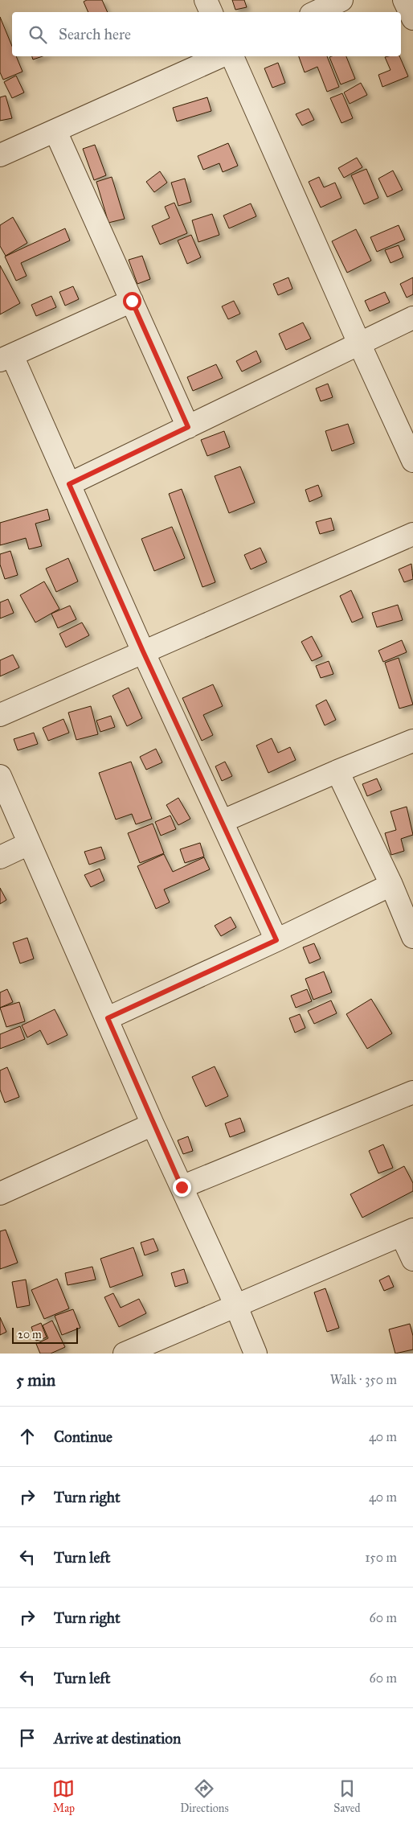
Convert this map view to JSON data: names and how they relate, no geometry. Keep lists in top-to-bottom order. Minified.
{"scale_bar":"20 m","page":{"search":"Search here","scale":"20 m","heading":["5 min","Walk · 350 m"],"list":[["Continue","40 m"],["Turn right","40 m"],["Turn left","150 m"],["Turn right","60 m"],["Turn left","60 m"],"Arrive at destination"],"nav":["Map","Directions","Saved"]}}
